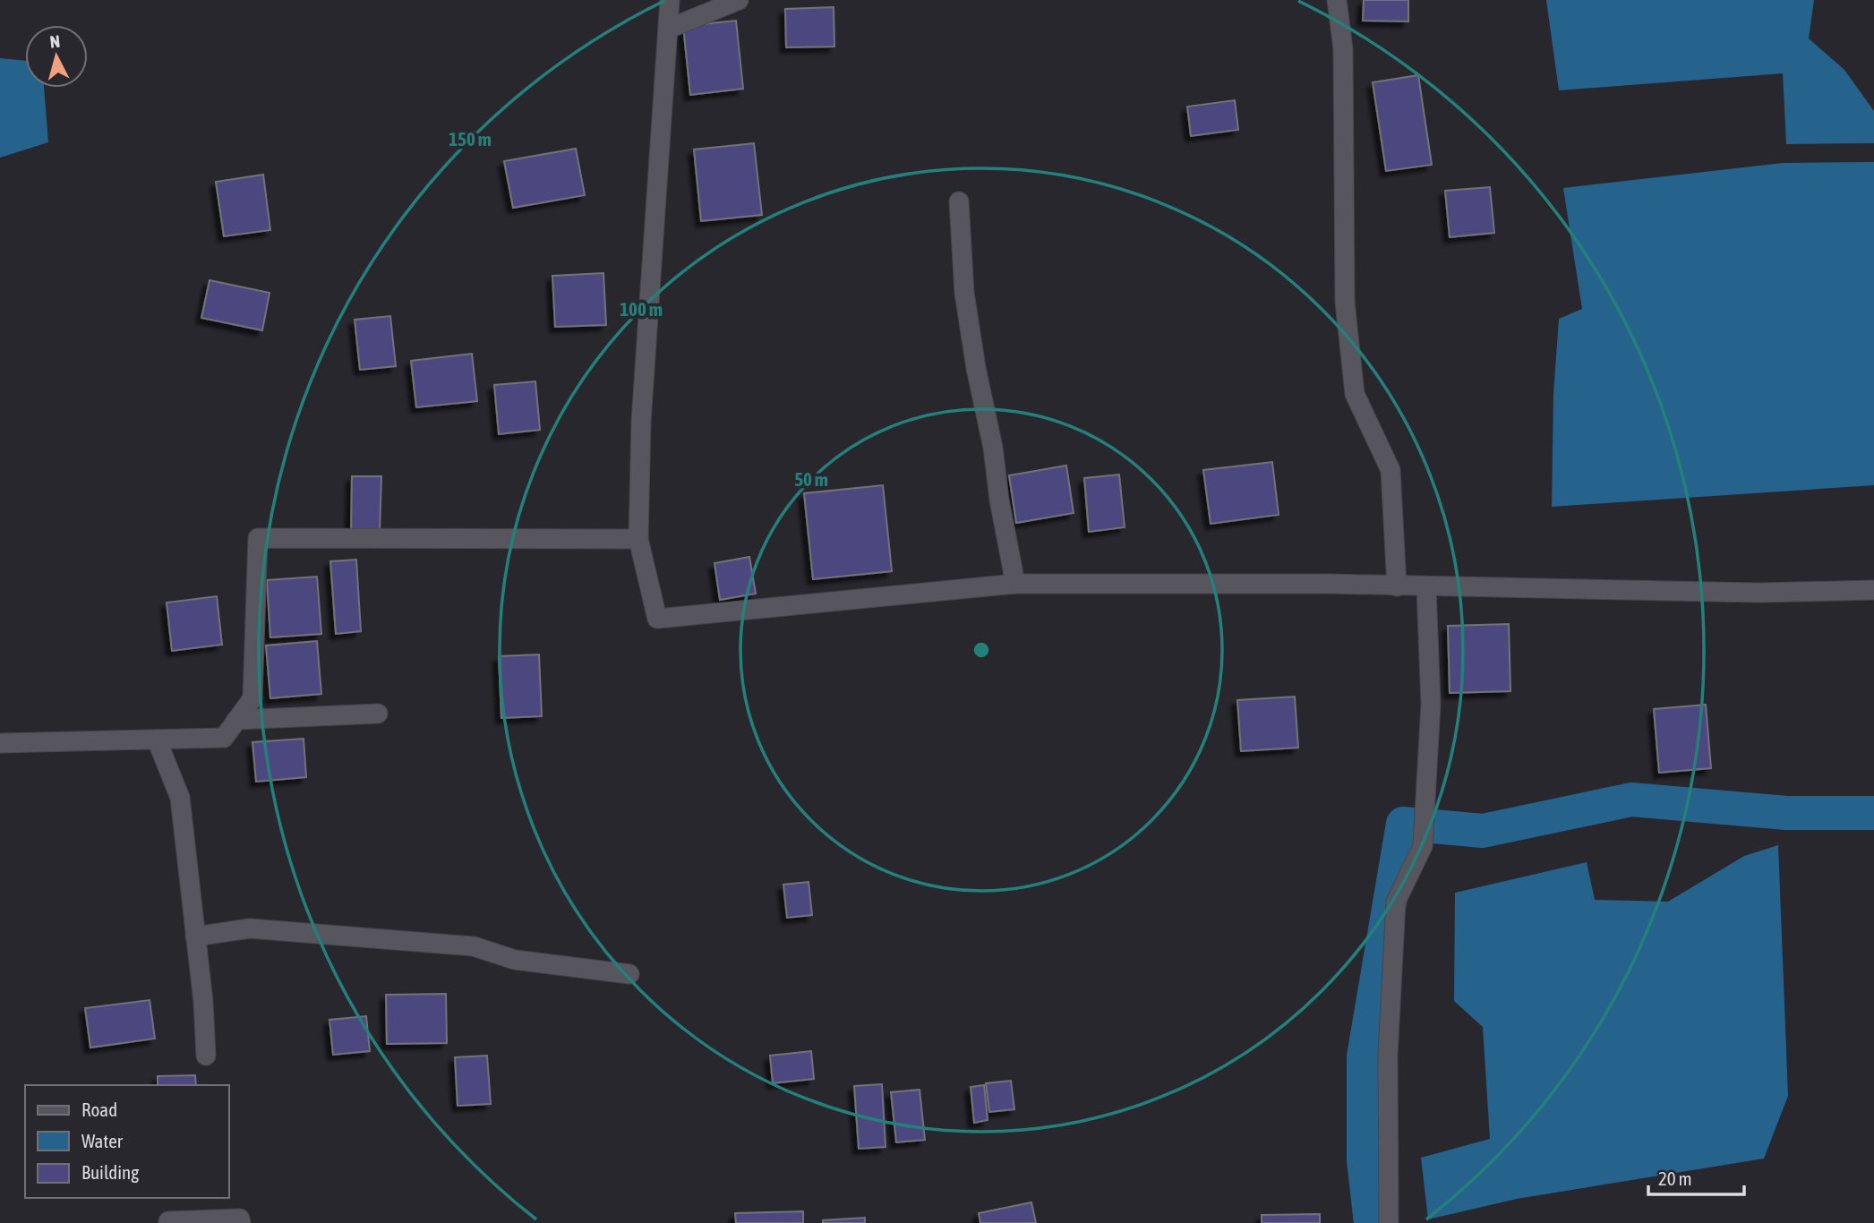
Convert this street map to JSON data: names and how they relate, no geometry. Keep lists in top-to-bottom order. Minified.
{"legend":["Road","Water","Building"],"scale_bar":"20 m","north":"top","rings":["150 m","100 m","50 m"]}
